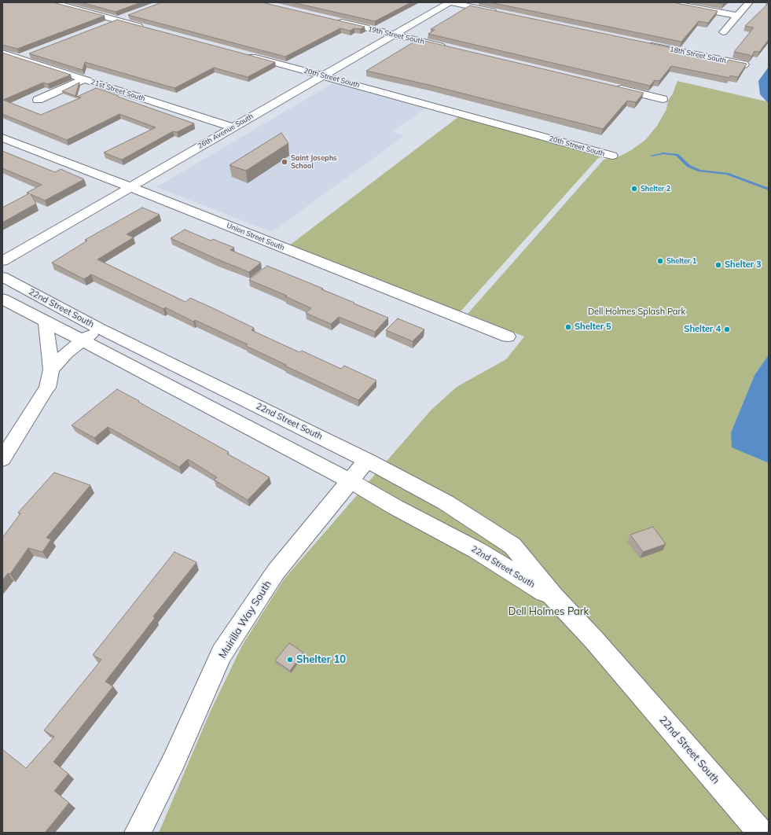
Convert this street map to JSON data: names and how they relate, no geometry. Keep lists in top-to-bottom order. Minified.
{"streets":{"street":["19th Street South","18th Street South","20th Street South","21st Street South","26th Avenue South","Union Street South","22nd Street South","Muirilla Way South"]},"crossings":[["19th Street South","26th Avenue South"],["20th Street South","26th Avenue South"],["21st Street South","26th Avenue South"],["26th Avenue South","Union Street South"],["22nd Street South","Muirilla Way South"]],"parks":["Dell Holmes Splash Park","Dell Holmes Park"],"places":["Saint Josephs School","Shelter 2","Shelter 1","Shelter 3","Shelter 5","Shelter 4","Shelter 10"]}
